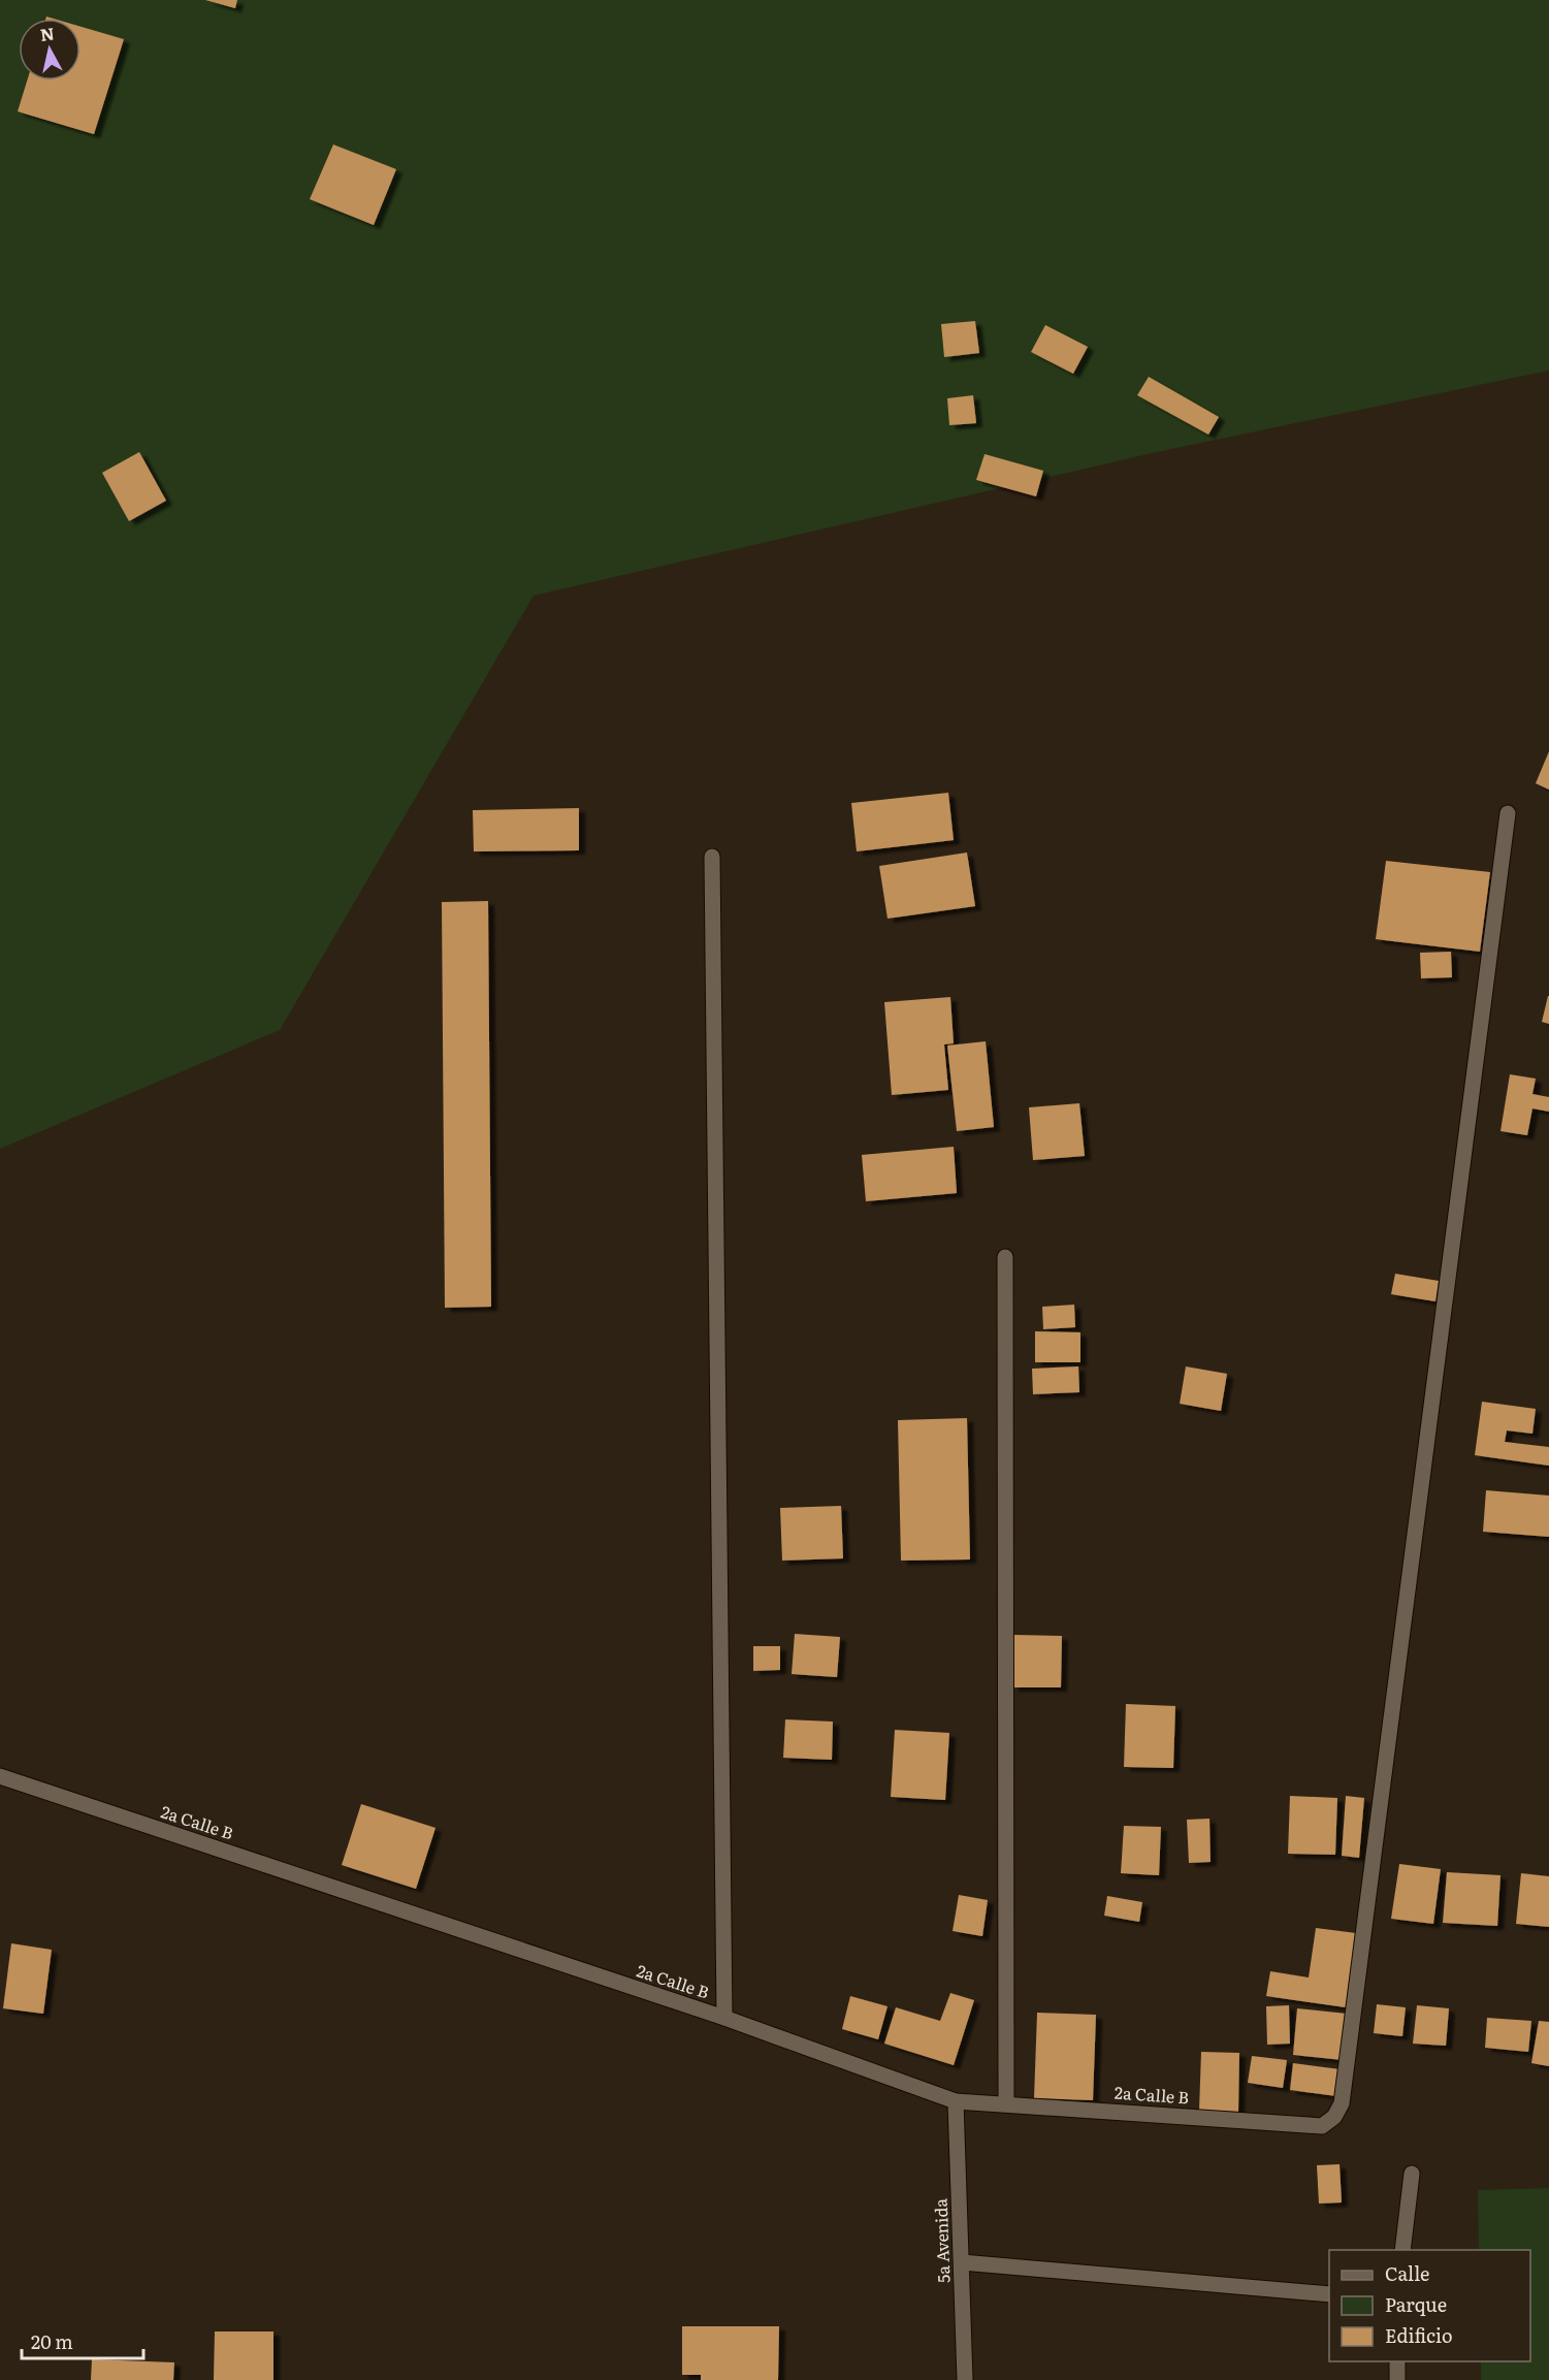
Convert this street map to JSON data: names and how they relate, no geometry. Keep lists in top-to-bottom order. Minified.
{"streets":{"street":["2a Calle B","5a Avenida"]},"crossings":[["2a Calle B","5a Avenida"]],"legend":["Calle","Parque","Edificio"],"scale_bar":"20 m","north":"top"}
